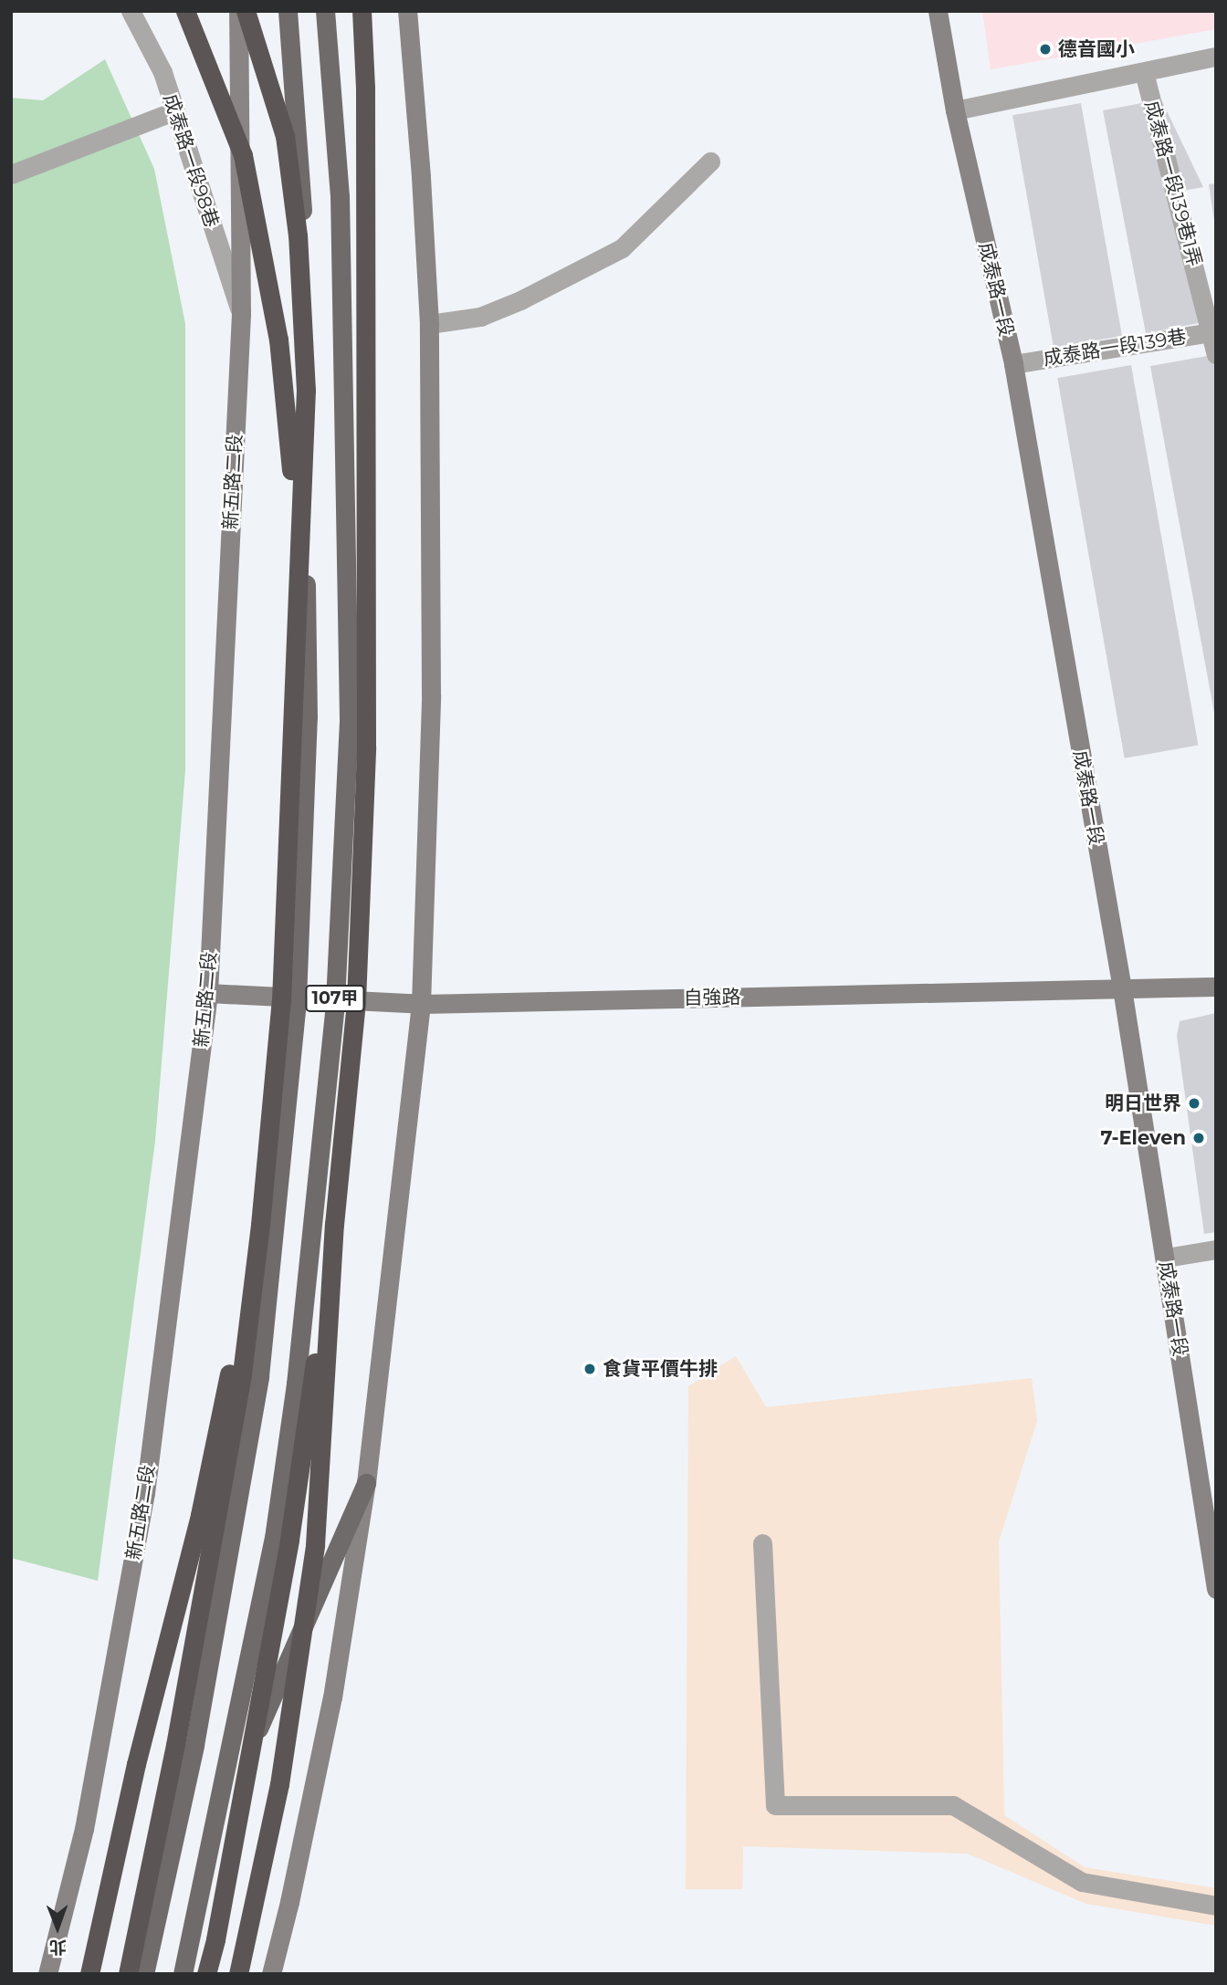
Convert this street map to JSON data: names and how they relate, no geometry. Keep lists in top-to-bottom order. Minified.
{"streets":{"main road":["成泰路一段","新五路二段","自強路","107甲"],"street":["成泰路一段98巷","成泰路一段139巷1弄","成泰路一段139巷"]},"crossings":[["成泰路一段98巷","新五路二段"],["成泰路一段139巷1弄","成泰路一段139巷"],["成泰路一段","成泰路一段139巷"],["成泰路一段","自強路"],["新五路二段","自強路"],["自強路","107甲"]],"places":["德音國小","明日世界","7-Eleven","食貨平價牛排"],"north":"bottom"}
